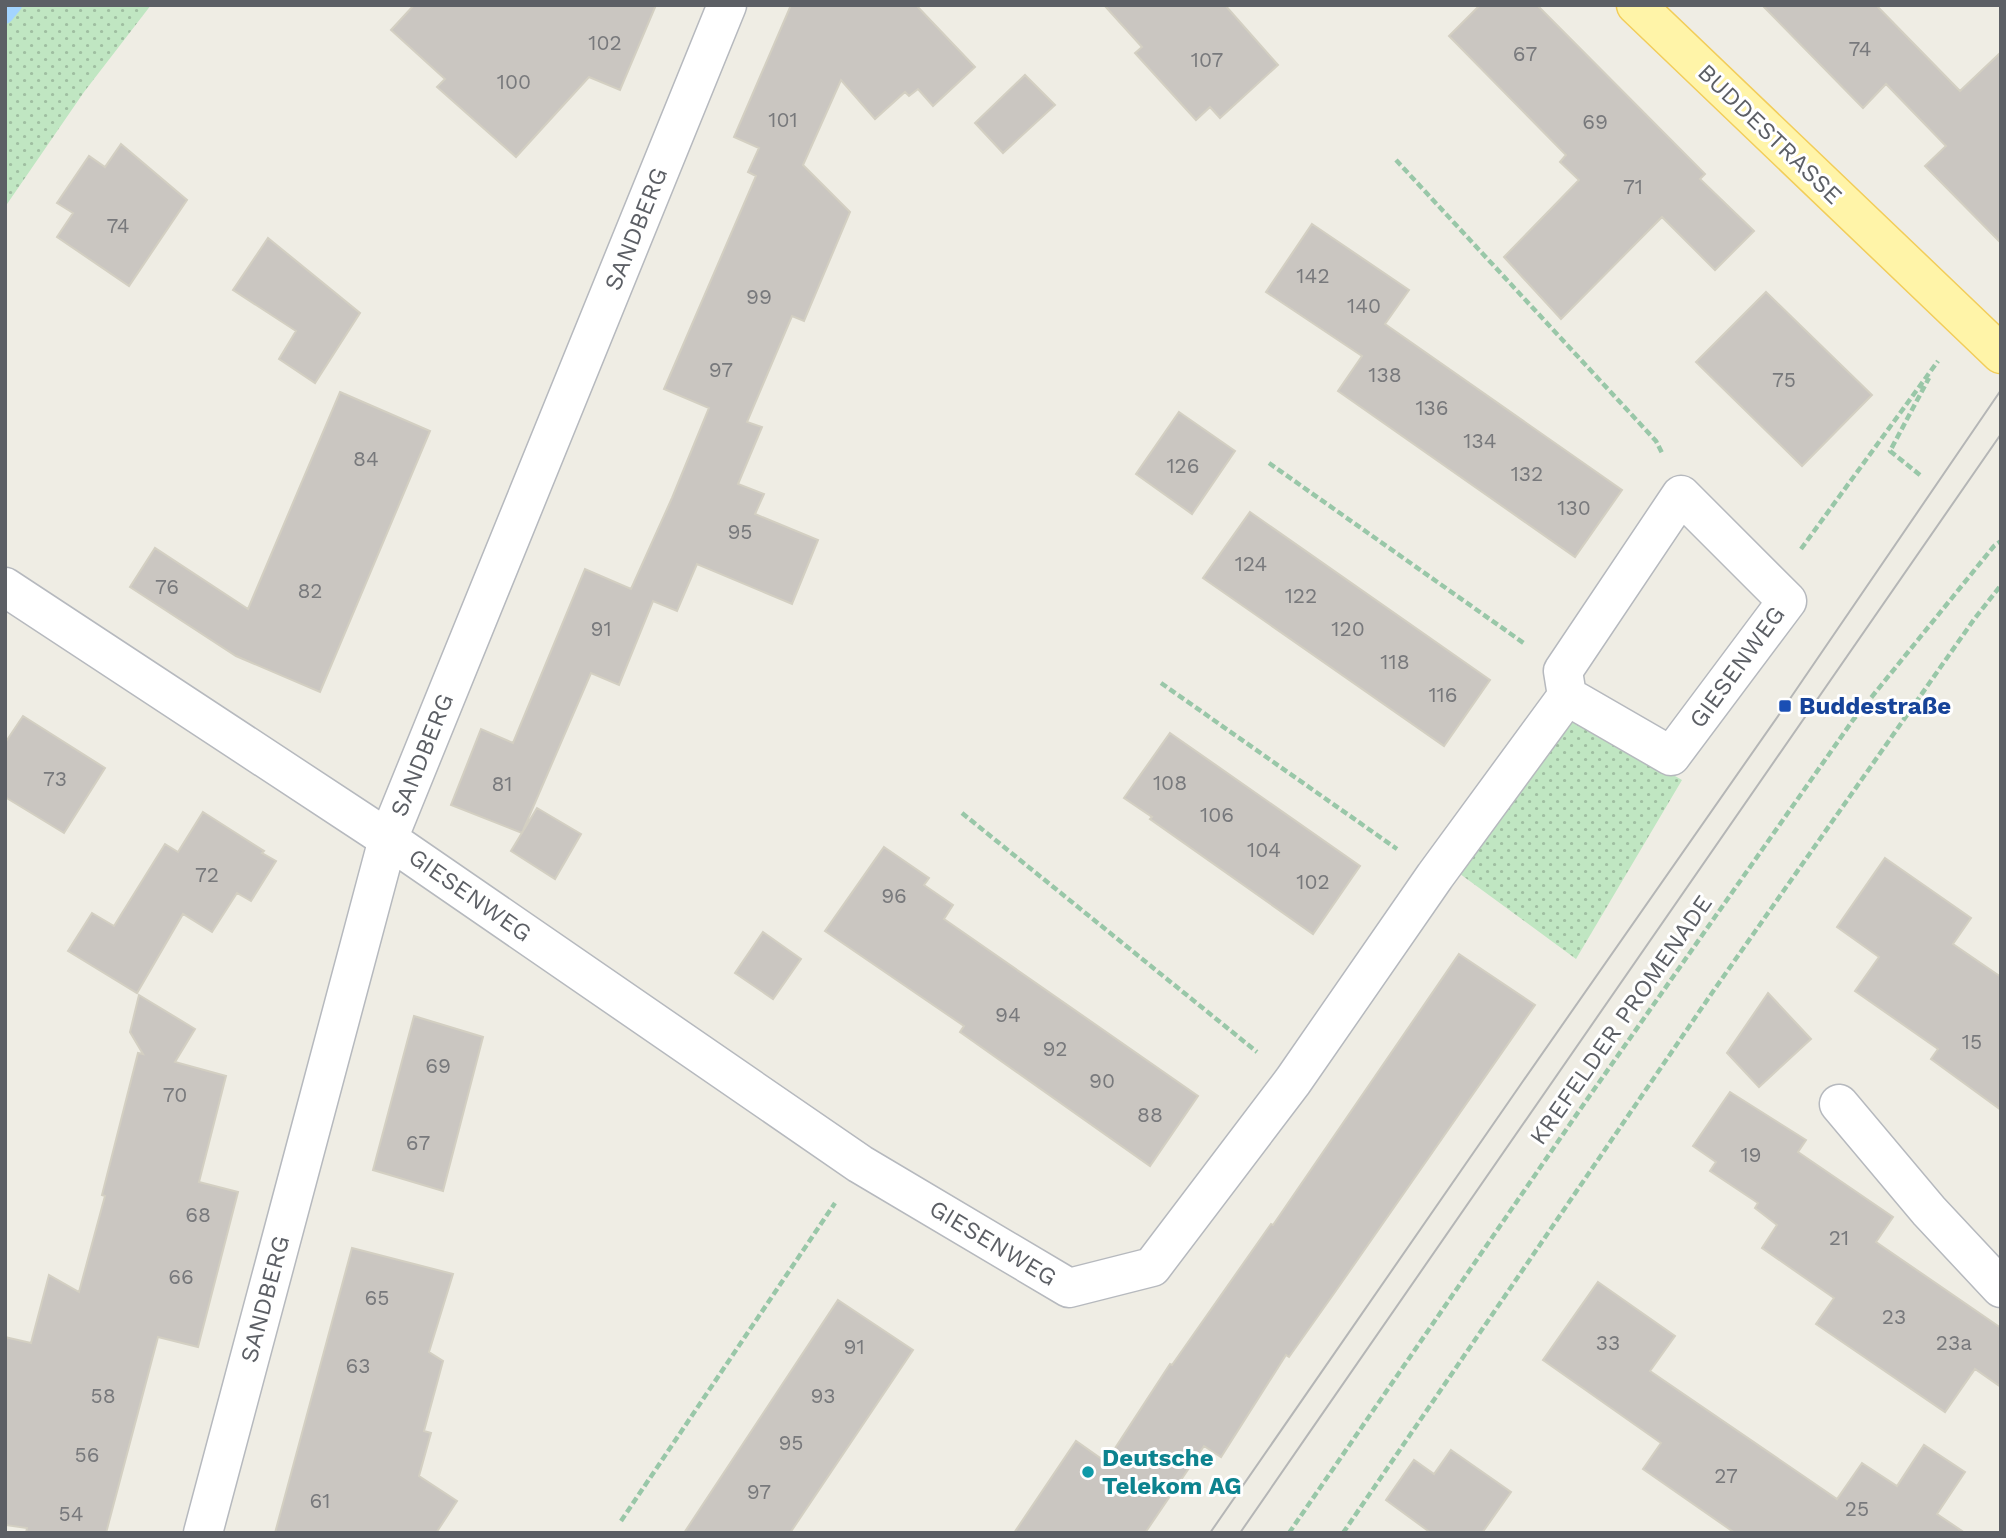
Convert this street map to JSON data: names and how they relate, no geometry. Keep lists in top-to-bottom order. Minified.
{"streets":{"main road":["BUDDESTRASSE"],"street":["SANDBERG","GIESENWEG"],"path":["KREFELDER PROMENADE"]},"crossings":[["SANDBERG","GIESENWEG"]],"places":{"transit":["Buddestraße"],"other":["Deutsche Telekom AG"]},"house_numbers":["102","74","67","107","100","101","69","71","74","142","99","140","97","138","75","136","134","84","126","132","130","95","124","76","82","122","91","120","118","116","73","108","81","106","104","72","102","96","94","15","92","69","90","70","88","67","19","68","21","66","65","23","33","23a","91","63","58","93","95","56","27","97","61","25","54"]}
